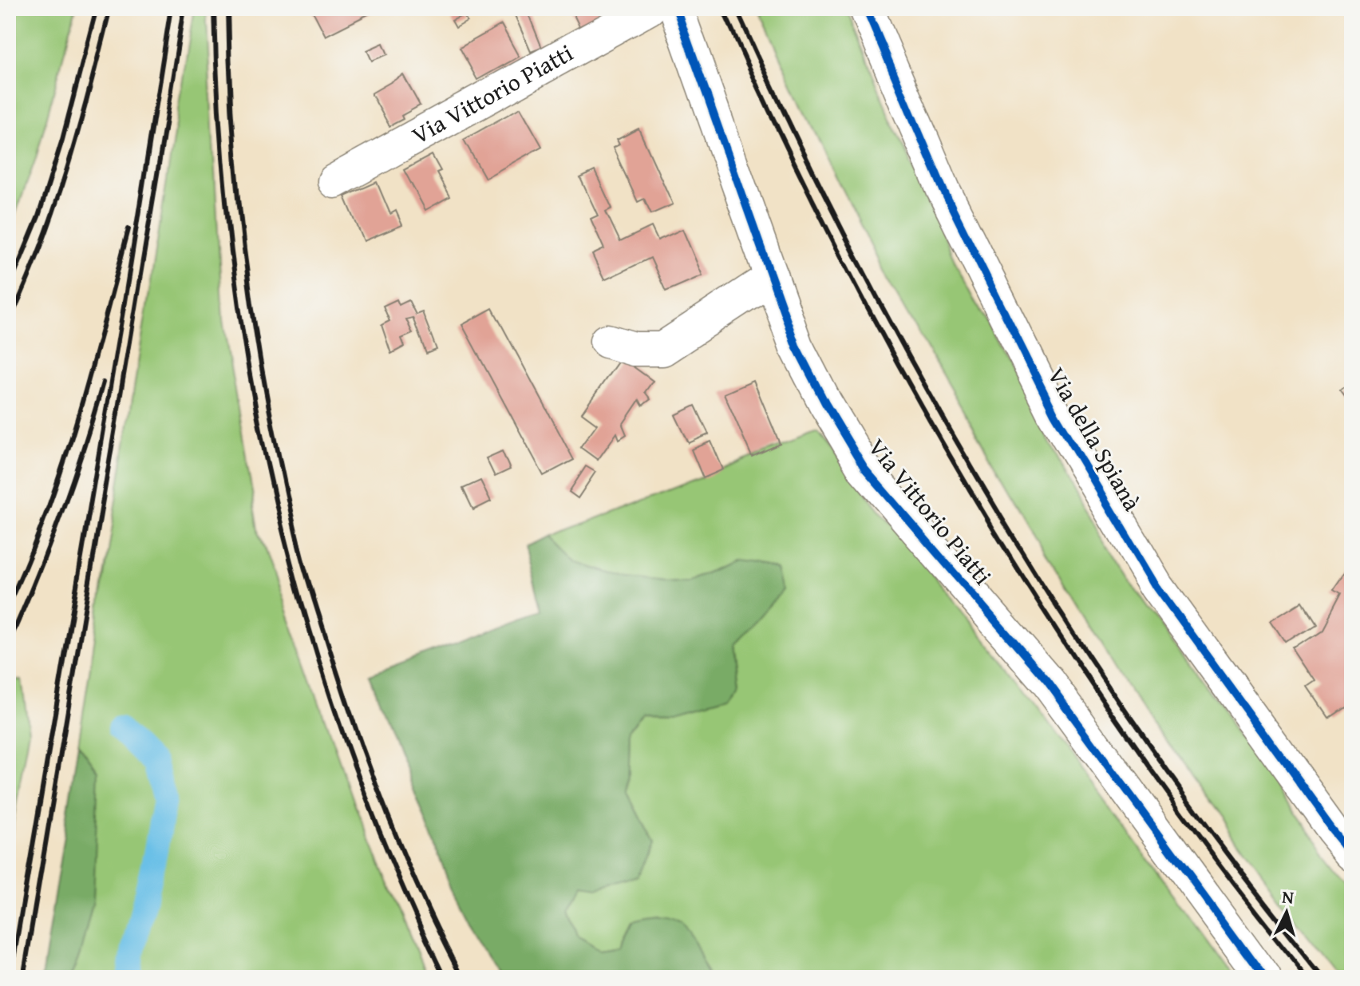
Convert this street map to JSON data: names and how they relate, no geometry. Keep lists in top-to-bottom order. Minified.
{"streets":{"street":["Via Vittorio Piatti","Via della Spianà"]},"north":"top"}
